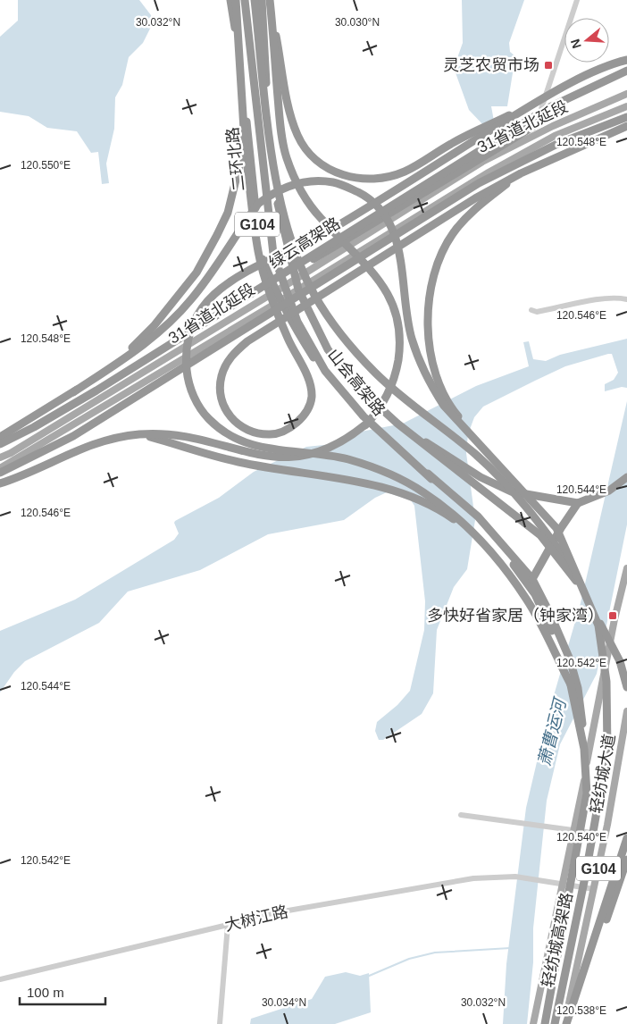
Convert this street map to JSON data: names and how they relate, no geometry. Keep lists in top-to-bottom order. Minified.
{"streets":{"highway":["二环北路","G104","绿云高架路","山会高架路","轻纺城高架路"],"main road":["31省道北延段","轻纺城大道"],"street":["大树江路"]},"crossings":[["31省道北延段","二环北路"],["31省道北延段","G104"],["二环北路","G104"],["G104","轻纺城大道"],["G104","轻纺城高架路"],["山会高架路","轻纺城高架路"],["轻纺城大道","大树江路"]],"water":["萧曹运河"],"places":{"transit":["灵芝农贸市场","多快好省家居（钟家湾）"]},"scale_bar":"100 m","north":"left","coordinates":["30.032°N","30.030°N","120.548°E","120.550°E","120.546°E","120.544°E","120.542°E","120.540°E","30.034°N","120.538°E"]}
